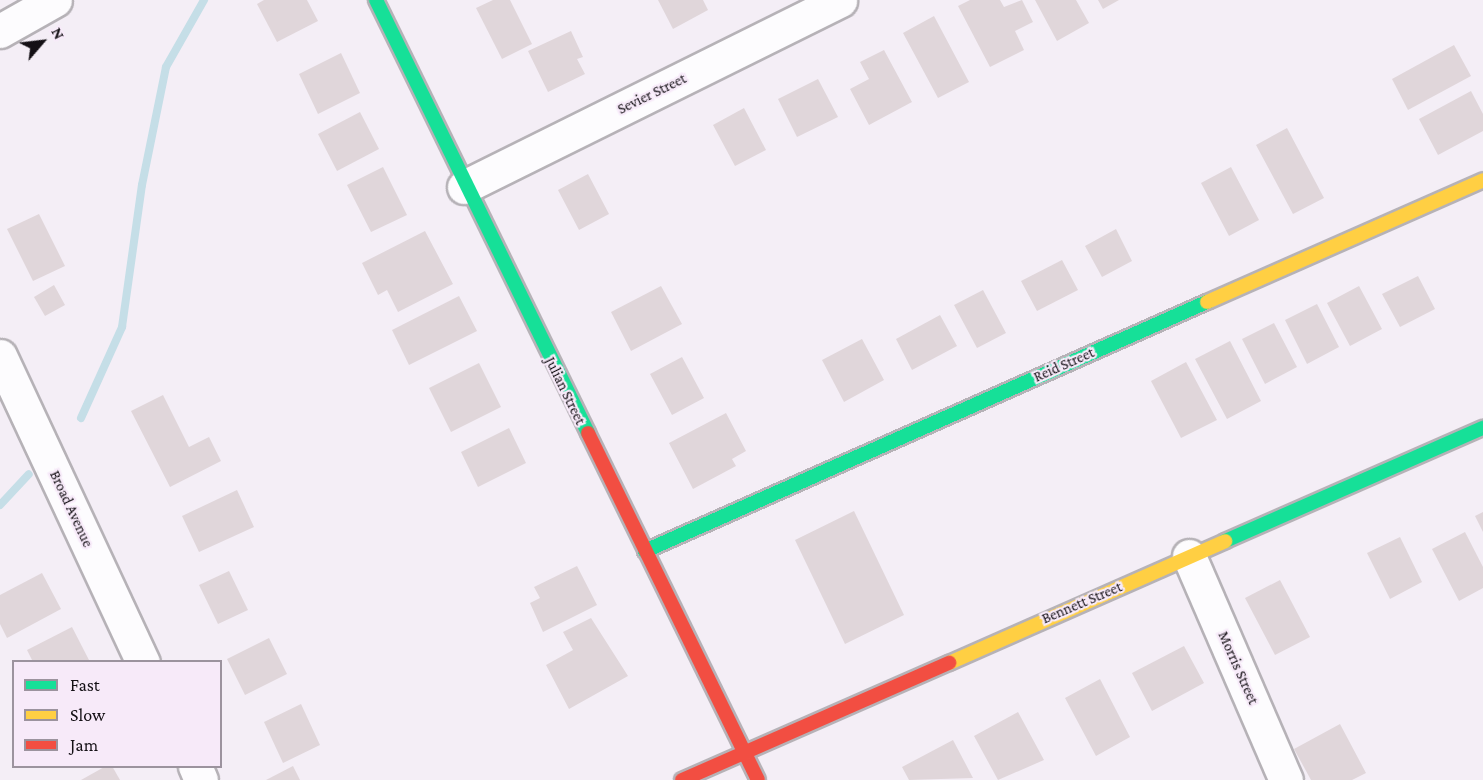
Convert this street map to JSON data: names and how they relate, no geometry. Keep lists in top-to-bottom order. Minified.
{"streets":{"street":["Sevier Street","Reid Street","Julian Street","Broad Avenue","Bennett Street","Morris Street"]},"crossings":[["Sevier Street","Julian Street"],["Reid Street","Julian Street"],["Julian Street","Bennett Street"],["Bennett Street","Morris Street"]],"legend":["Fast","Slow","Jam"],"north":"top right"}
